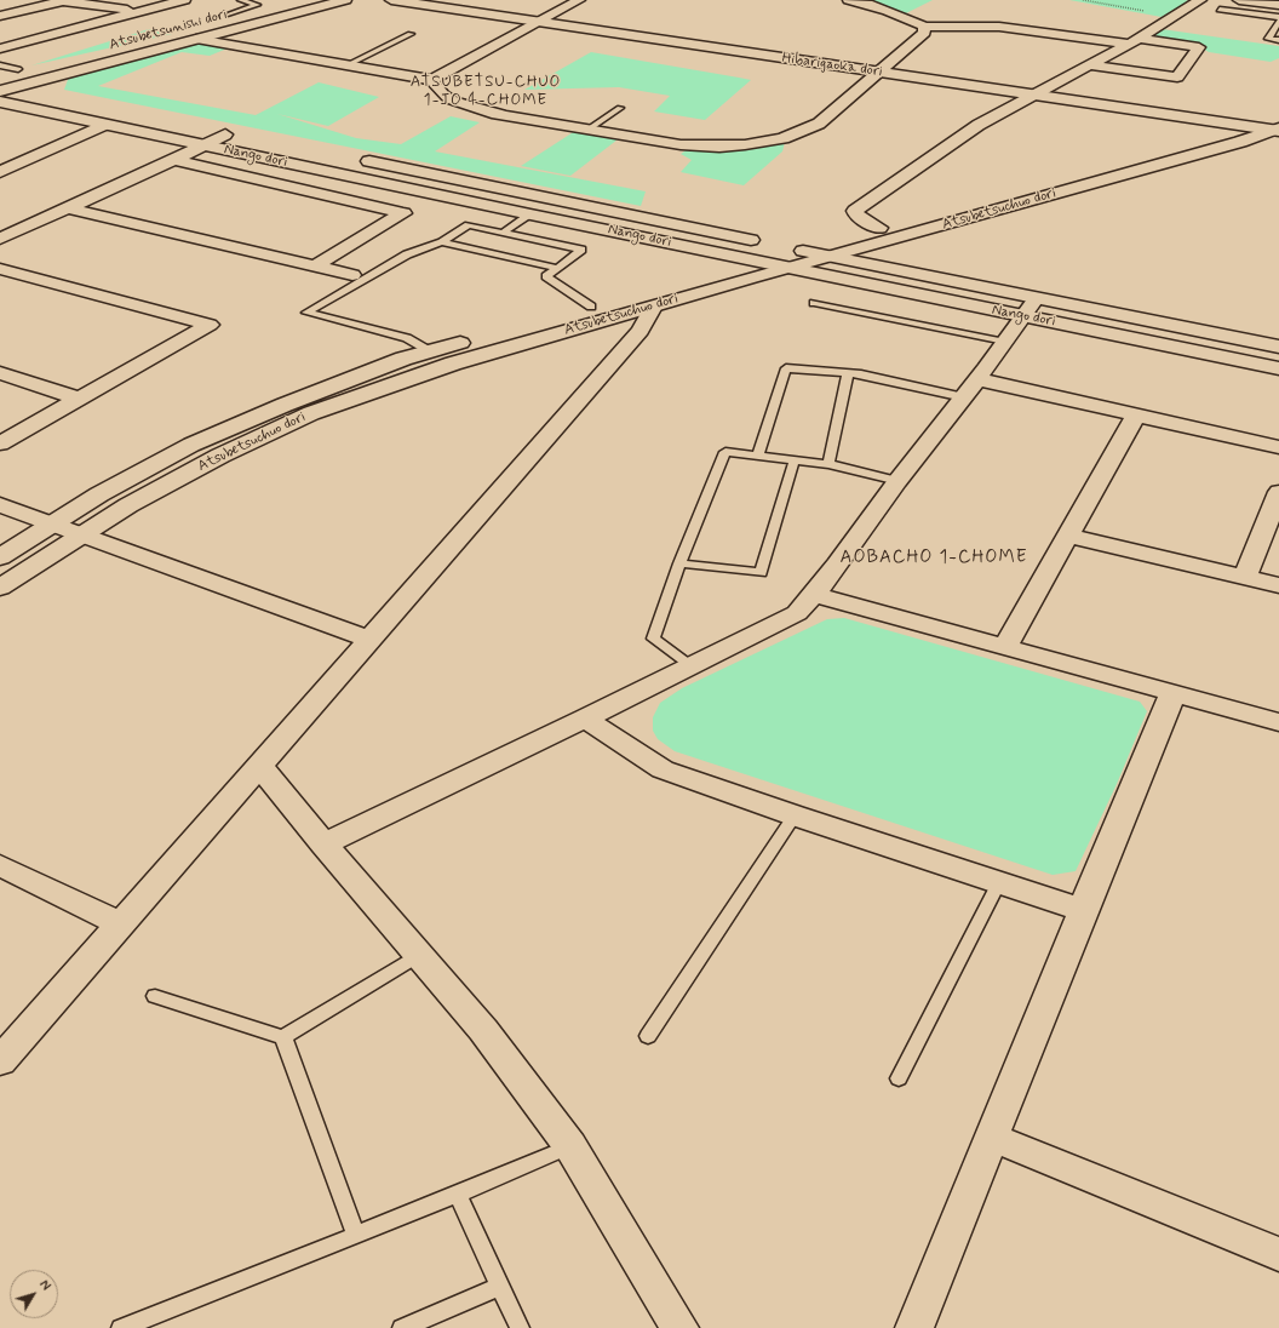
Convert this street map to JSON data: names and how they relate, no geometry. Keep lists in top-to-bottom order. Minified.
{"streets":{"street":["Atsubetsunishi dori","Hibarigaoka dori","Nango dori","Atsubetsuchuo dori"]},"crossings":[["Atsubetsunishi dori","Nango dori"],["Hibarigaoka dori","Atsubetsuchuo dori"],["Nango dori","Atsubetsuchuo dori"]],"districts":["ATSUBETSU-CHUO 1-JO 4-CHOME","AOBACHO 1-CHOME"],"north":"top right"}
